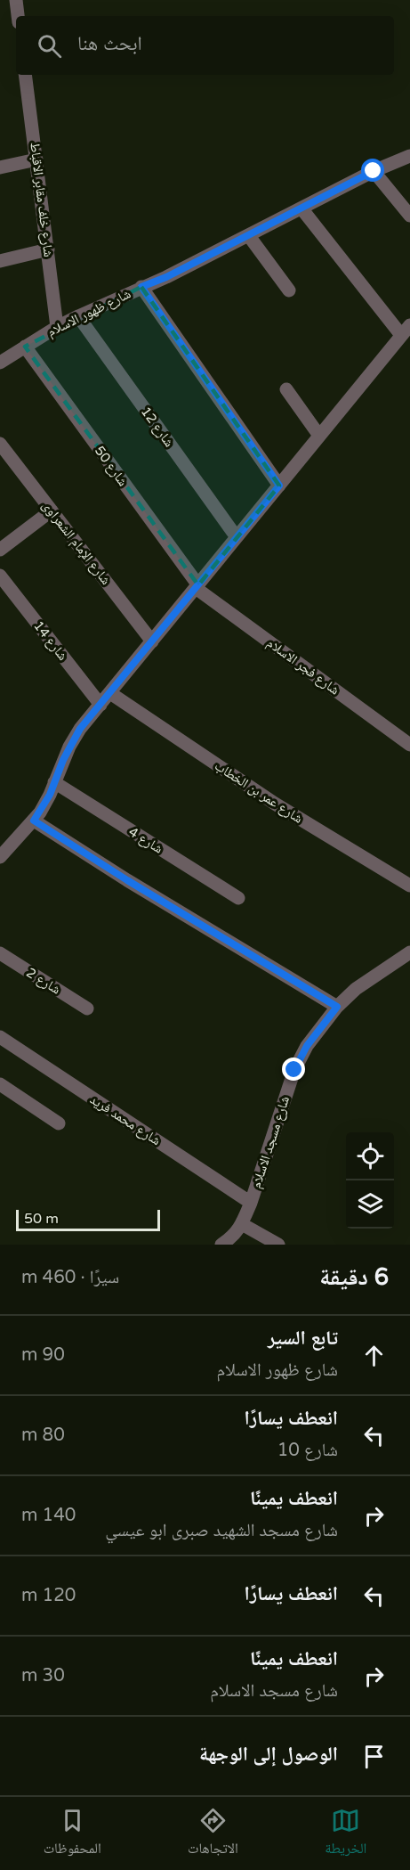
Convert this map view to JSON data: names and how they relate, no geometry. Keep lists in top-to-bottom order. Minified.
{"streets":{"street":["شارع خلف مقابر الاقباط","شارع ظهور الاسلام","شارع 12","شارع 50","شارع الإمام الشعراوى","شارع 14","شارع فجر الاسلام","شارع عمر بن الخطاب","شارع 4","شارع 2","شارع محمد فريد","شارع مسجد الاسلام"]},"crossings":[["شارع خلف مقابر الاقباط","شارع ظهور الاسلام"],["شارع ظهور الاسلام","شارع 12"],["شارع ظهور الاسلام","شارع 50"],["شارع 50","شارع فجر الاسلام"],["شارع محمد فريد","شارع مسجد الاسلام"]],"scale_bar":"50 m","page":{"search":"ابحث هنا","scale":"50 m","heading":["6 دقيقة","سيرًا · 460 m"],"list":[["تابع السير","شارع ظهور الاسلام","90 m"],["انعطف يسارًا","شارع 10","80 m"],["انعطف يمينًا","شارع مسجد الشهيد صبرى ابو عيسي","140 m"],["انعطف يسارًا","120 m"],["انعطف يمينًا","شارع مسجد الاسلام","30 m"],"الوصول إلى الوجهة"],"nav":["الخريطة","الاتجاهات","المحفوظات"]}}
